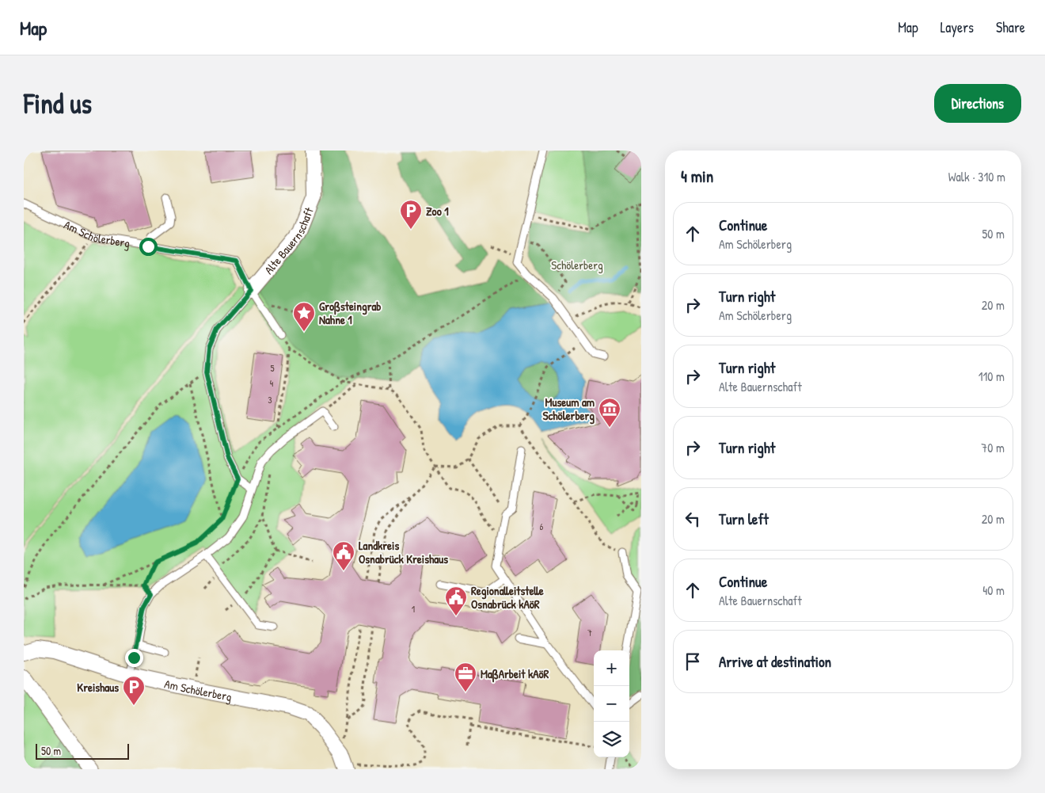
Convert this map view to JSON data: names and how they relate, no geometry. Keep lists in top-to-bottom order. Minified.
{"streets":{"street":["Am Schölerberg","Alte Bauernschaft"]},"crossings":[["Am Schölerberg","Alte Bauernschaft"]],"parks":["Schölerberg"],"places":{"parking":["Zoo 1","Kreishaus"],"place":["Großsteingrab Nahne 1"],"museum":["Museum am Schölerberg"],"public building":["Landkreis Osnabrück Kreishaus","Regionalleitstelle Osnabrück kAöR"],"office":["MaßArbeit kAöR"]},"house_numbers":["5","4","3","6","1","7"],"scale_bar":"50 m","page":{"header":"Map","nav":["Map","Layers","Share"],"buttons":"Directions","title":"Find us","heading":["4 min","Walk · 310 m"],"list":[["Continue","Am Schölerberg","50 m"],["Turn right","Am Schölerberg","20 m"],["Turn right","Alte Bauernschaft","110 m"],["Turn right","70 m"],["Turn left","20 m"],["Continue","Alte Bauernschaft","40 m"],"Arrive at destination"],"map_buttons":["+","−"],"scale":"50 m"}}
